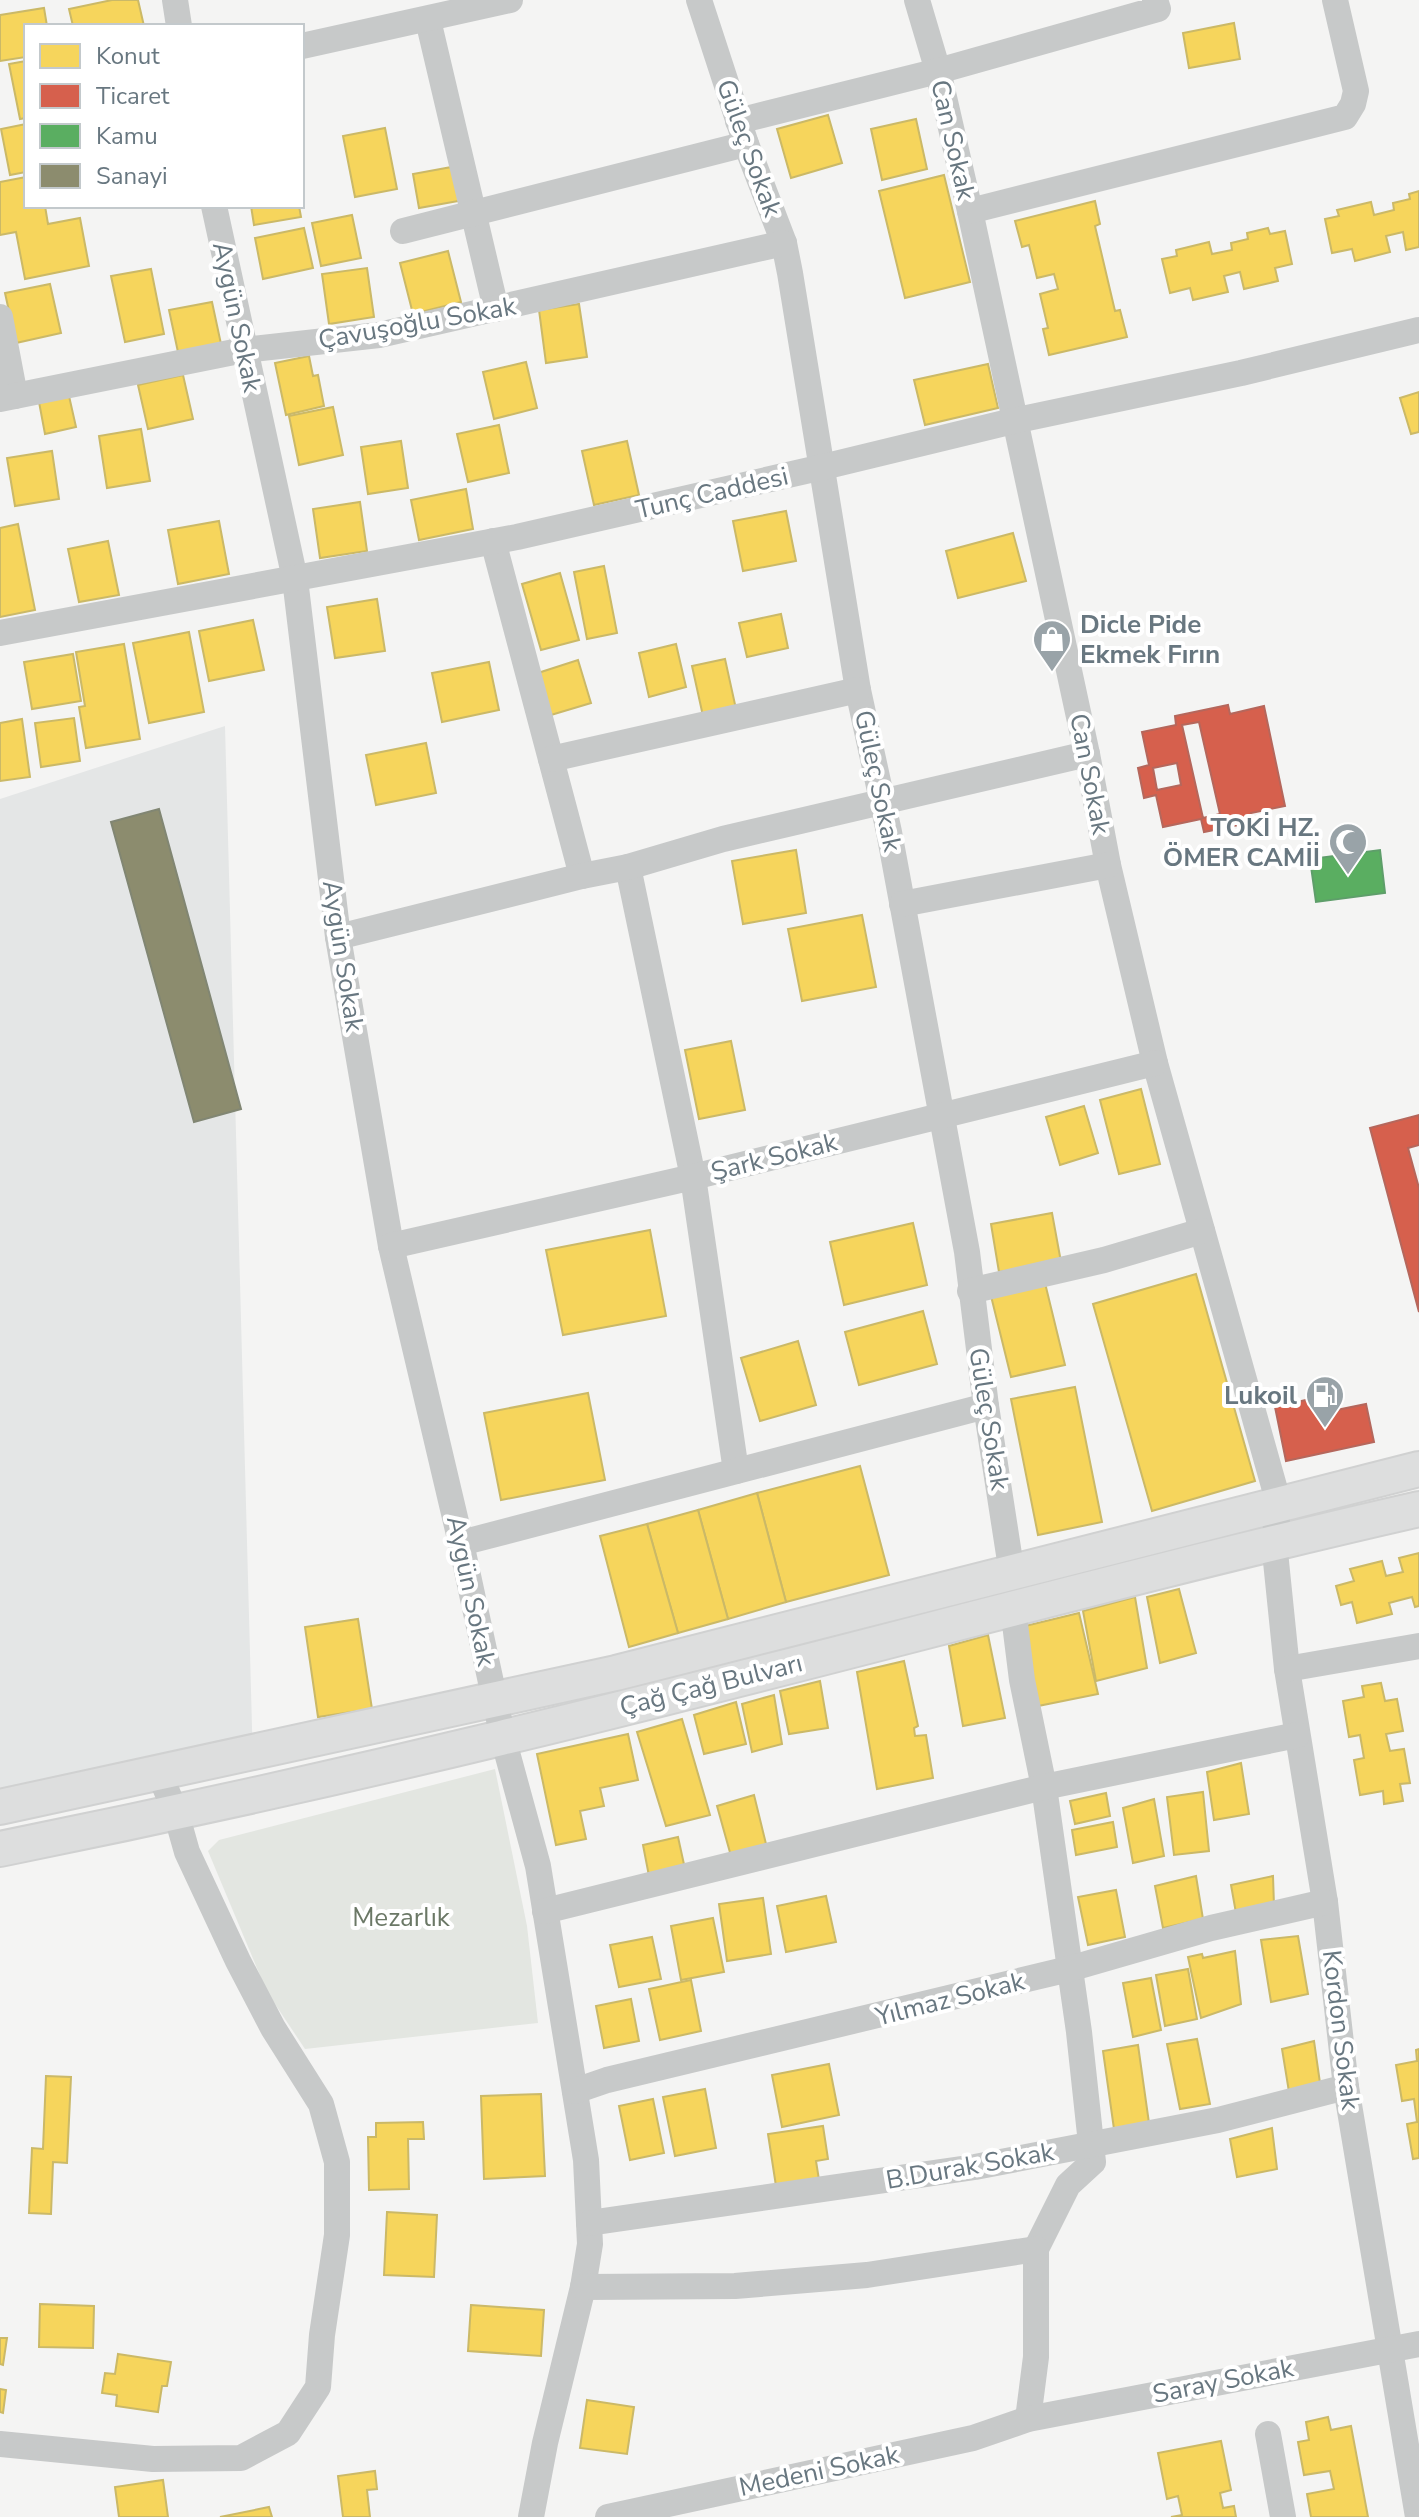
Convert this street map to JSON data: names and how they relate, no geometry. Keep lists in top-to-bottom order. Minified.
{"streets":{"main road":["Çağ Çağ Bulvarı"],"street":["Can Sokak","Güleç Sokak","Aygün Sokak","Çavuşoğlu Sokak","Tunç Caddesi","Şark Sokak","Yılmaz Sokak","Kordon Sokak","B.Durak Sokak","Saray Sokak","Medeni Sokak"]},"crossings":[["Can Sokak","Tunç Caddesi"],["Can Sokak","Şark Sokak"],["Can Sokak","Çağ Çağ Bulvarı"],["Can Sokak","Kordon Sokak"],["Güleç Sokak","Çavuşoğlu Sokak"],["Güleç Sokak","Tunç Caddesi"],["Güleç Sokak","Şark Sokak"],["Güleç Sokak","Çağ Çağ Bulvarı"],["Aygün Sokak","Çavuşoğlu Sokak"],["Aygün Sokak","Tunç Caddesi"],["Aygün Sokak","Şark Sokak"],["Aygün Sokak","Çağ Çağ Bulvarı"],["Aygün Sokak","Yılmaz Sokak"],["Aygün Sokak","B.Durak Sokak"],["Çağ Çağ Bulvarı","Kordon Sokak"],["Yılmaz Sokak","Kordon Sokak"],["Kordon Sokak","B.Durak Sokak"],["Kordon Sokak","Saray Sokak"],["Saray Sokak","Medeni Sokak"]],"parks":["Mezarlık"],"places":{"shop":["Dicle Pide Ekmek Fırın"],"mosque":["TOKİ HZ. ÖMER CAMİİ"],"fuel station":["Lukoil"]},"legend":["Konut","Ticaret","Kamu","Sanayi"]}
